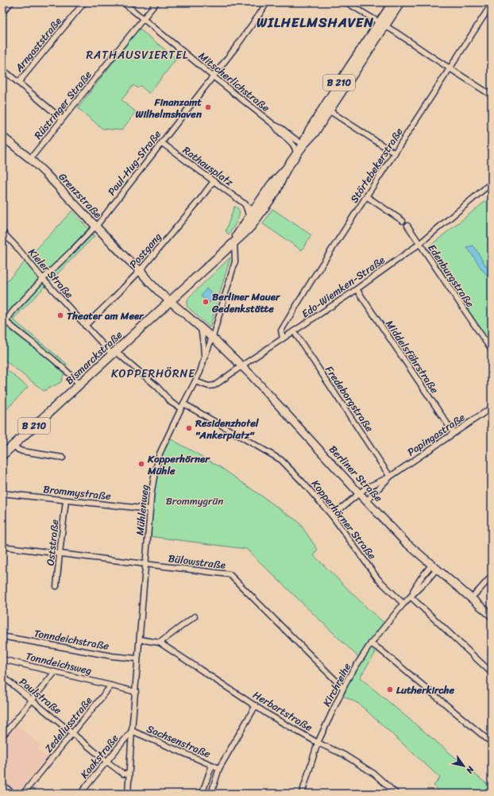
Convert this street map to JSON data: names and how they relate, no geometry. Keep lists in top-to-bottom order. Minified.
{"streets":{"main road":["B 210","Grenzstraße","Bismarckstraße","Berliner Straße"],"street":["Arngaststraße","Mitscherlichstraße","Rüstringer Straße","Paul-Hug-Straße","Störtebekerstraße","Rathausplatz","Postgang","Kieler Straße","Edenburgstraße","Edo-Wiemken-Straße","Middelsfährstraße","Fredeborgstraße","Papingastraße","Brommystraße","Mühlenweg","Kopperhörner Straße","Oststraße","Bülowstraße","Tonndeichstraße","Tonndeichsweg","Kirchreihe","Paulstraße","Herbartstraße","Zedeliusstraße","Sachsenstraße","Kaakstraße"]},"crossings":[["Mitscherlichstraße","Rüstringer Straße"],["Mitscherlichstraße","Paul-Hug-Straße"],["Mitscherlichstraße","Bismarckstraße"],["Rüstringer Straße","Grenzstraße"],["Paul-Hug-Straße","Rathausplatz"],["Paul-Hug-Straße","Grenzstraße"],["Paul-Hug-Straße","Kieler Straße"],["Störtebekerstraße","Edo-Wiemken-Straße"],["Rathausplatz","Postgang"],["Rathausplatz","Bismarckstraße"],["Grenzstraße","Postgang"],["Grenzstraße","Bismarckstraße"],["Grenzstraße","Berliner Straße"],["Postgang","Kieler Straße"],["Kieler Straße","Bismarckstraße"],["Edenburgstraße","Edo-Wiemken-Straße"],["Edo-Wiemken-Straße","Middelsfährstraße"],["Edo-Wiemken-Straße","Fredeborgstraße"],["Edo-Wiemken-Straße","Berliner Straße"],["Edo-Wiemken-Straße","Mühlenweg"],["Middelsfährstraße","Papingastraße"],["Bismarckstraße","Mühlenweg"],["Fredeborgstraße","Papingastraße"],["Papingastraße","Berliner Straße"],["Papingastraße","Kopperhörner Straße"],["Berliner Straße","Mühlenweg"],["Berliner Straße","Kirchreihe"],["Brommystraße","Mühlenweg"],["Brommystraße","Oststraße"],["Mühlenweg","Kopperhörner Straße"],["Mühlenweg","Bülowstraße"],["Mühlenweg","Tonndeichstraße"],["Mühlenweg","Paulstraße"],["Mühlenweg","Herbartstraße"],["Mühlenweg","Sachsenstraße"],["Mühlenweg","Kaakstraße"],["Kopperhörner Straße","Kirchreihe"],["Oststraße","Bülowstraße"],["Bülowstraße","Kirchreihe"],["Tonndeichsweg","Zedeliusstraße"],["Kirchreihe","Herbartstraße"],["Paulstraße","Zedeliusstraße"],["Paulstraße","Kaakstraße"],["Sachsenstraße","Kaakstraße"]],"districts":["WILHELMSHAVEN","RATHAUSVIERTEL","KOPPERHÖRNE"],"parks":["Brommygrün"],"places":["Finanzamt Wilhelmshaven","Berliner Mauer Gedenkstätte","Theater am Meer","Residenzhotel \"Ankerplatz\"","Kopperhörner Mühle","Lutherkirche"],"north":"bottom right"}
